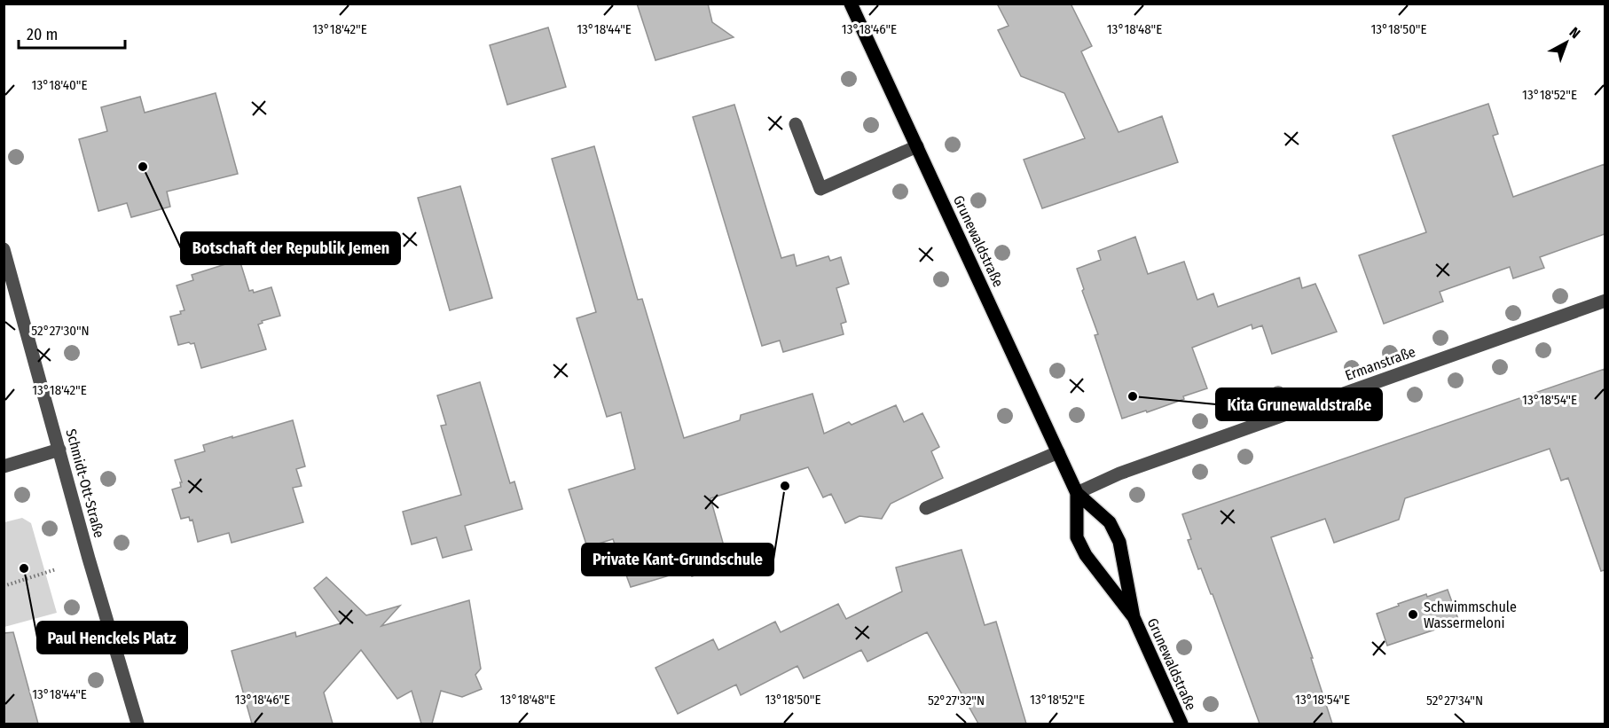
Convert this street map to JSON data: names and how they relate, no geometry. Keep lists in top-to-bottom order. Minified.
{"streets":{"main road":["Grunewaldstraße"],"street":["Ermanstraße","Schmidt-Ott-Straße"]},"crossings":[["Grunewaldstraße","Ermanstraße"]],"places":["Botschaft der Republik Jemen","Kita Grunewaldstraße","Private Kant-Grundschule","Paul Henckels Platz","Schwimmschule Wassermeloni"],"scale_bar":"20 m","north":"top right","coordinates":["13°18'42\"E","13°18'44\"E","13°18'46\"E","13°18'48\"E","13°18'50\"E","13°18'40\"E","13°18'52\"E","52°27'30\"N","13°18'54\"E","52°27'32\"N","52°27'34\"N"]}
